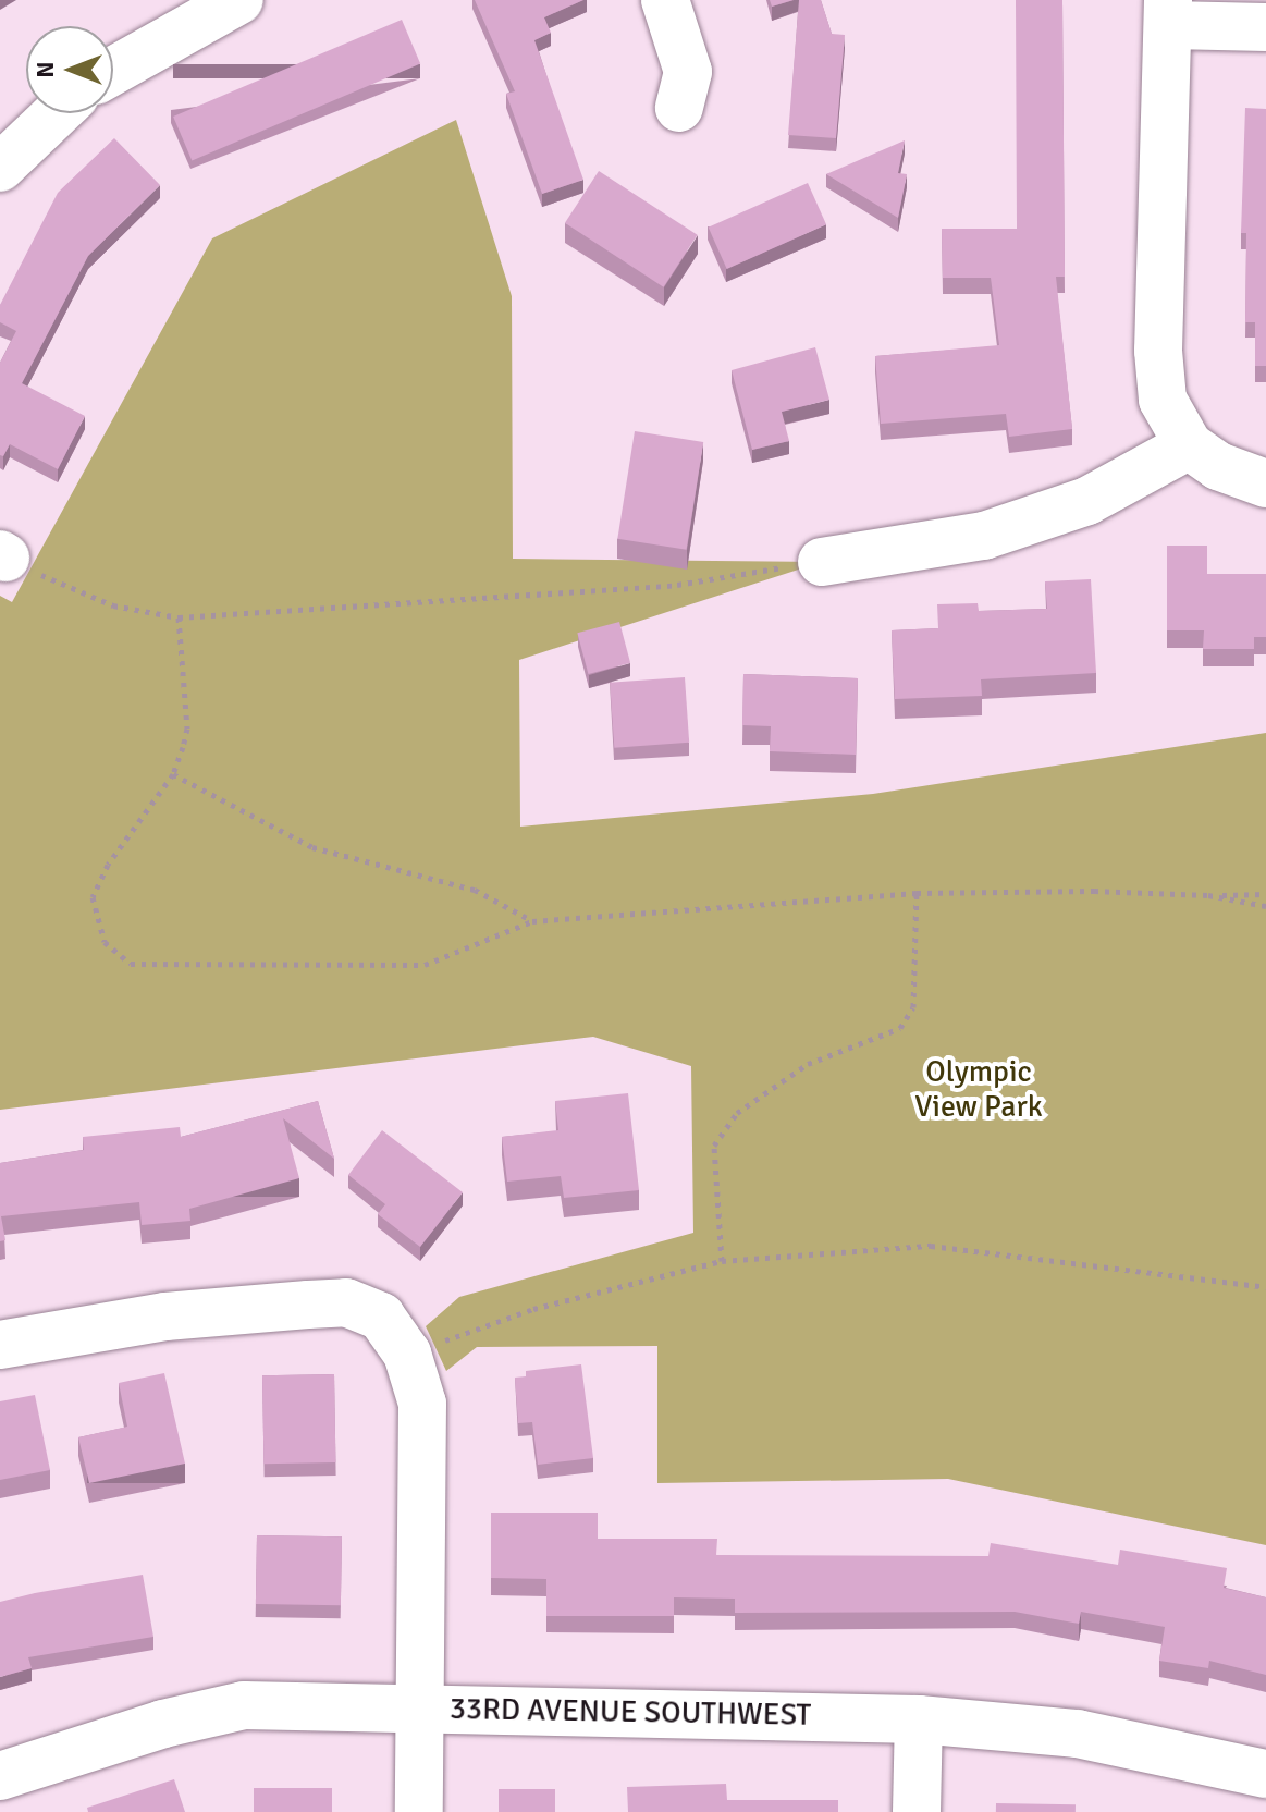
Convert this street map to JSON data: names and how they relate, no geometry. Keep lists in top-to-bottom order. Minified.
{"streets":{"street":["33RD AVENUE SOUTHWEST"]},"parks":["Olympic View Park"],"north":"left"}
